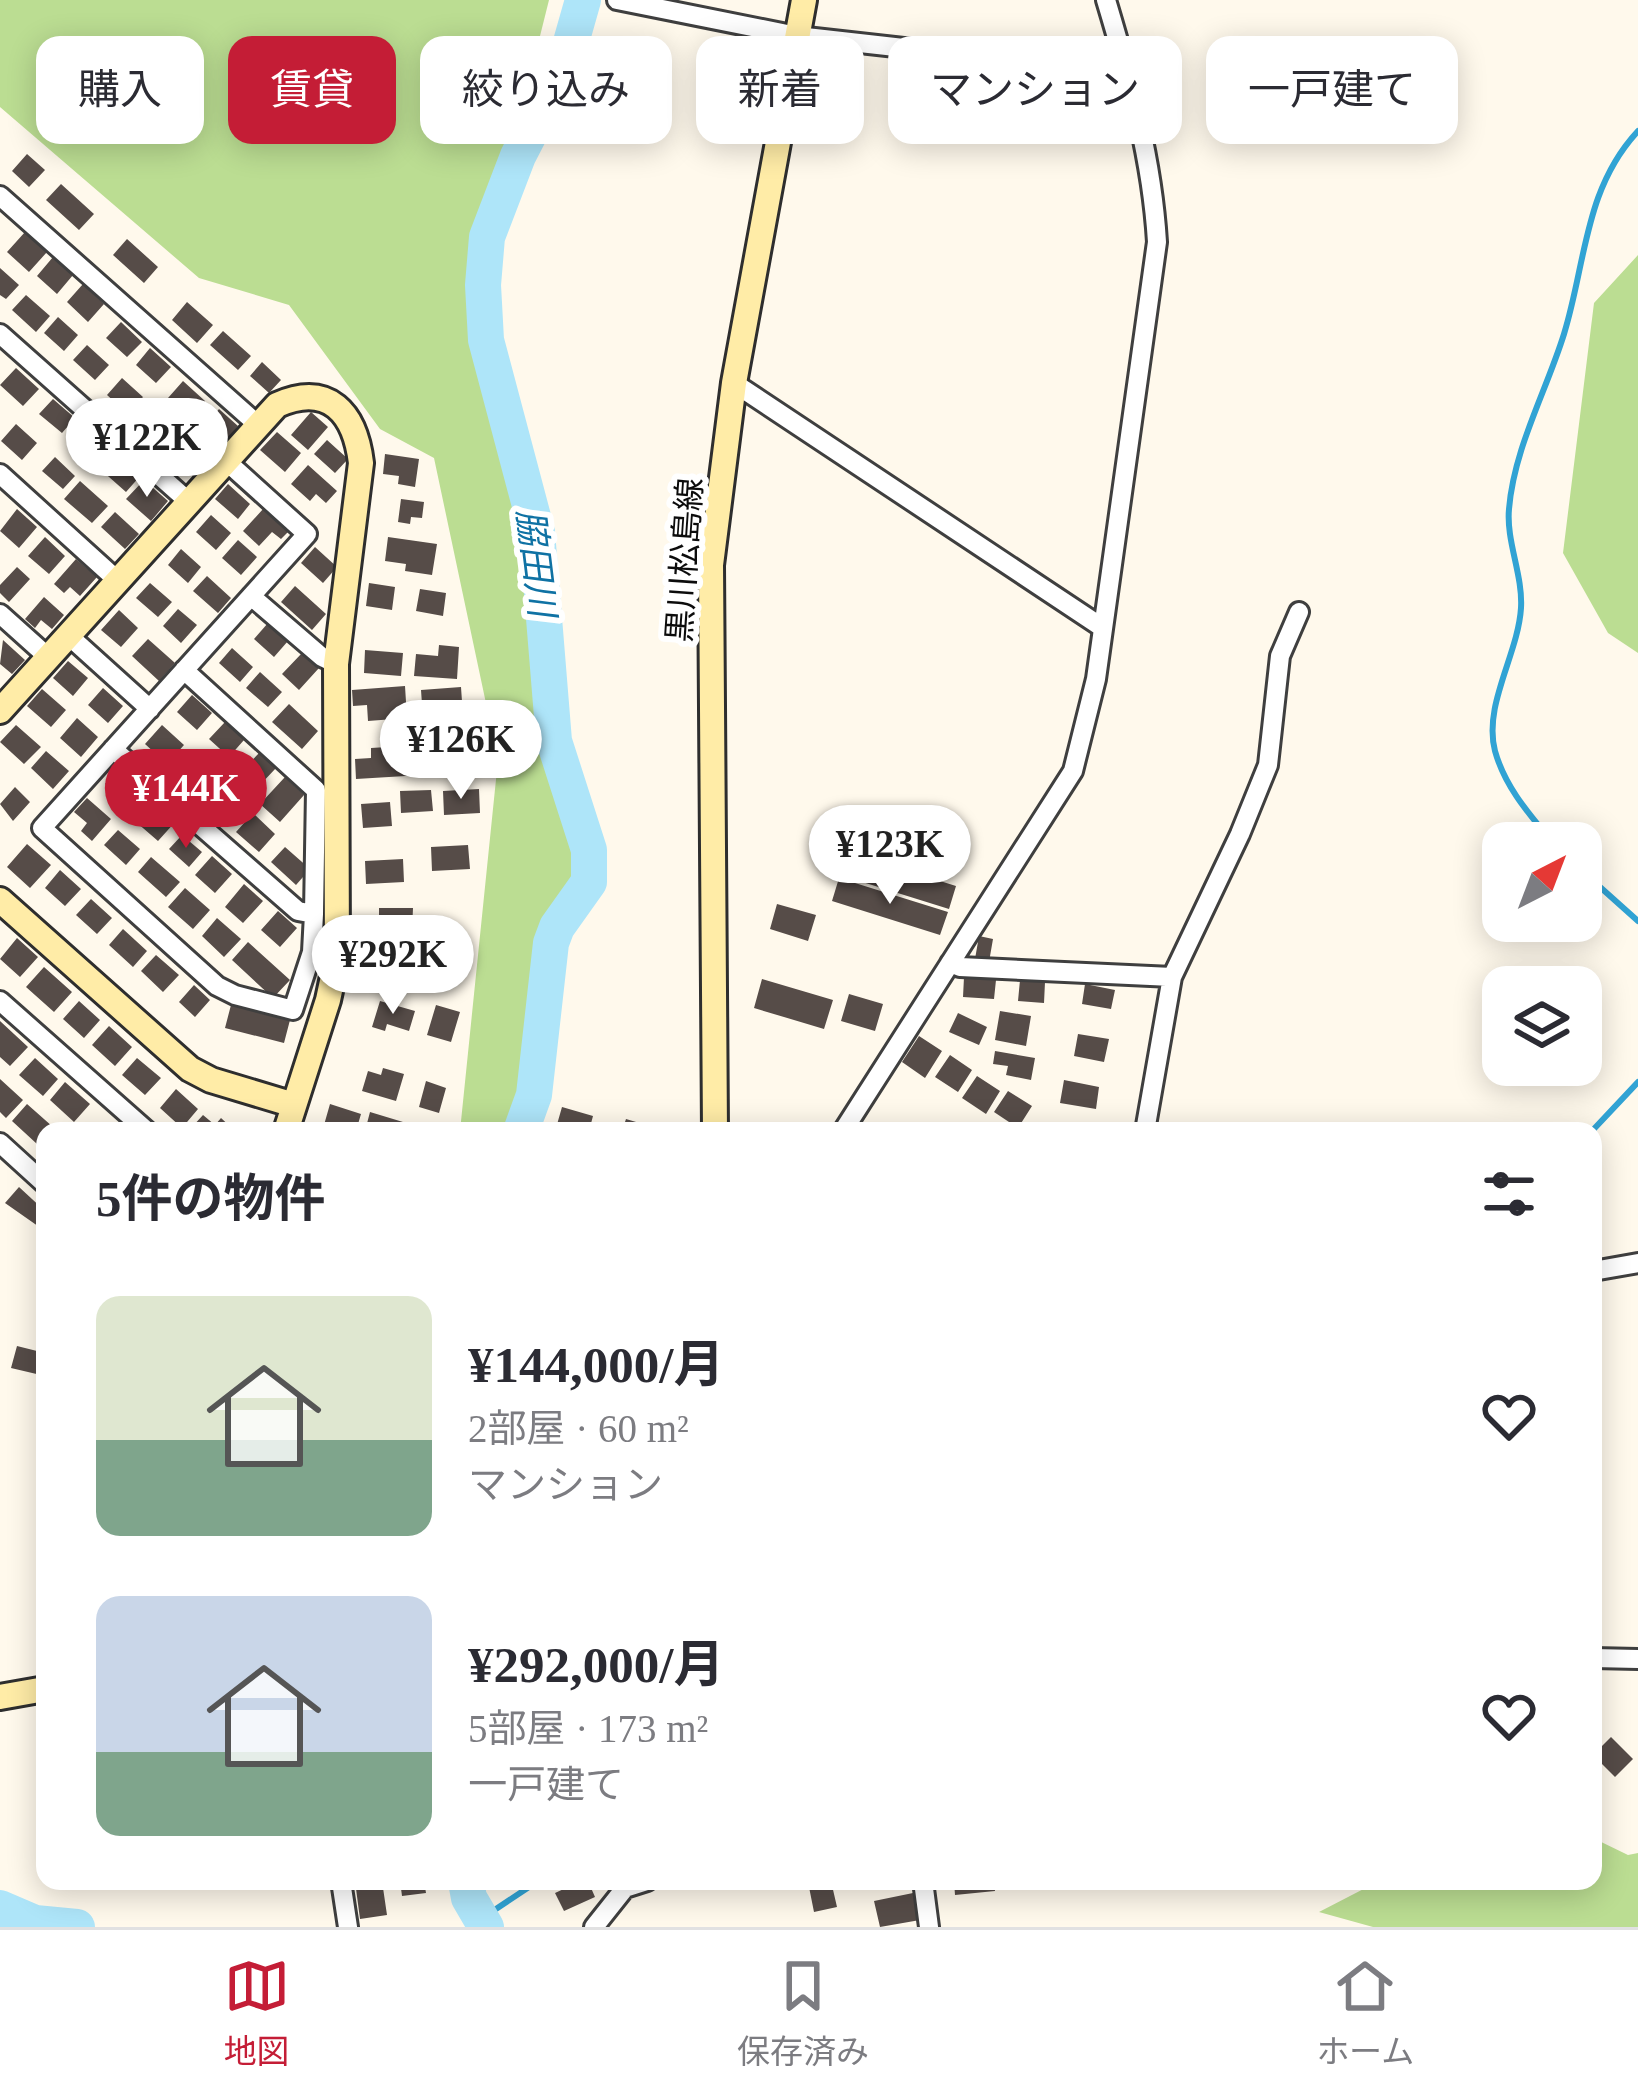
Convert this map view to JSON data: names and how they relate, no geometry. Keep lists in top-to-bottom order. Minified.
{"streets":{"street":["黒川松島線"]},"water":["脇田川"],"north":"top right","page":{"chip":["購入","賃貸","絞り込み","新着","マンション","一戸建て"],"price":["¥122K","¥126K","¥144K","¥123K","¥292K"],"heading":"5件の物件","list":[{"name":"¥144,000/月","note":"2部屋 · 60 m² · マンション"},{"name":"¥292,000/月","note":"5部屋 · 173 m² · 一戸建て"}],"tabs":["地図","保存済み","ホーム"]}}
